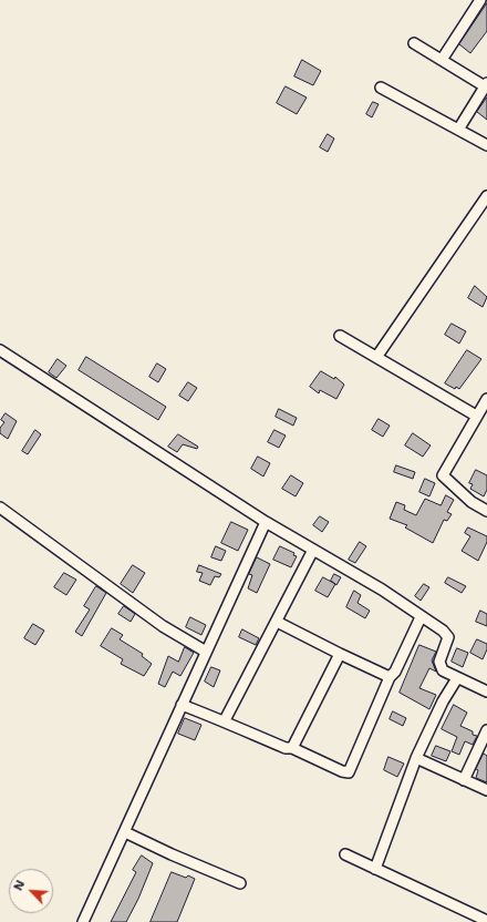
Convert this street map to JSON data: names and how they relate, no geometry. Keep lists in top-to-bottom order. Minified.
{"north":"top left"}
